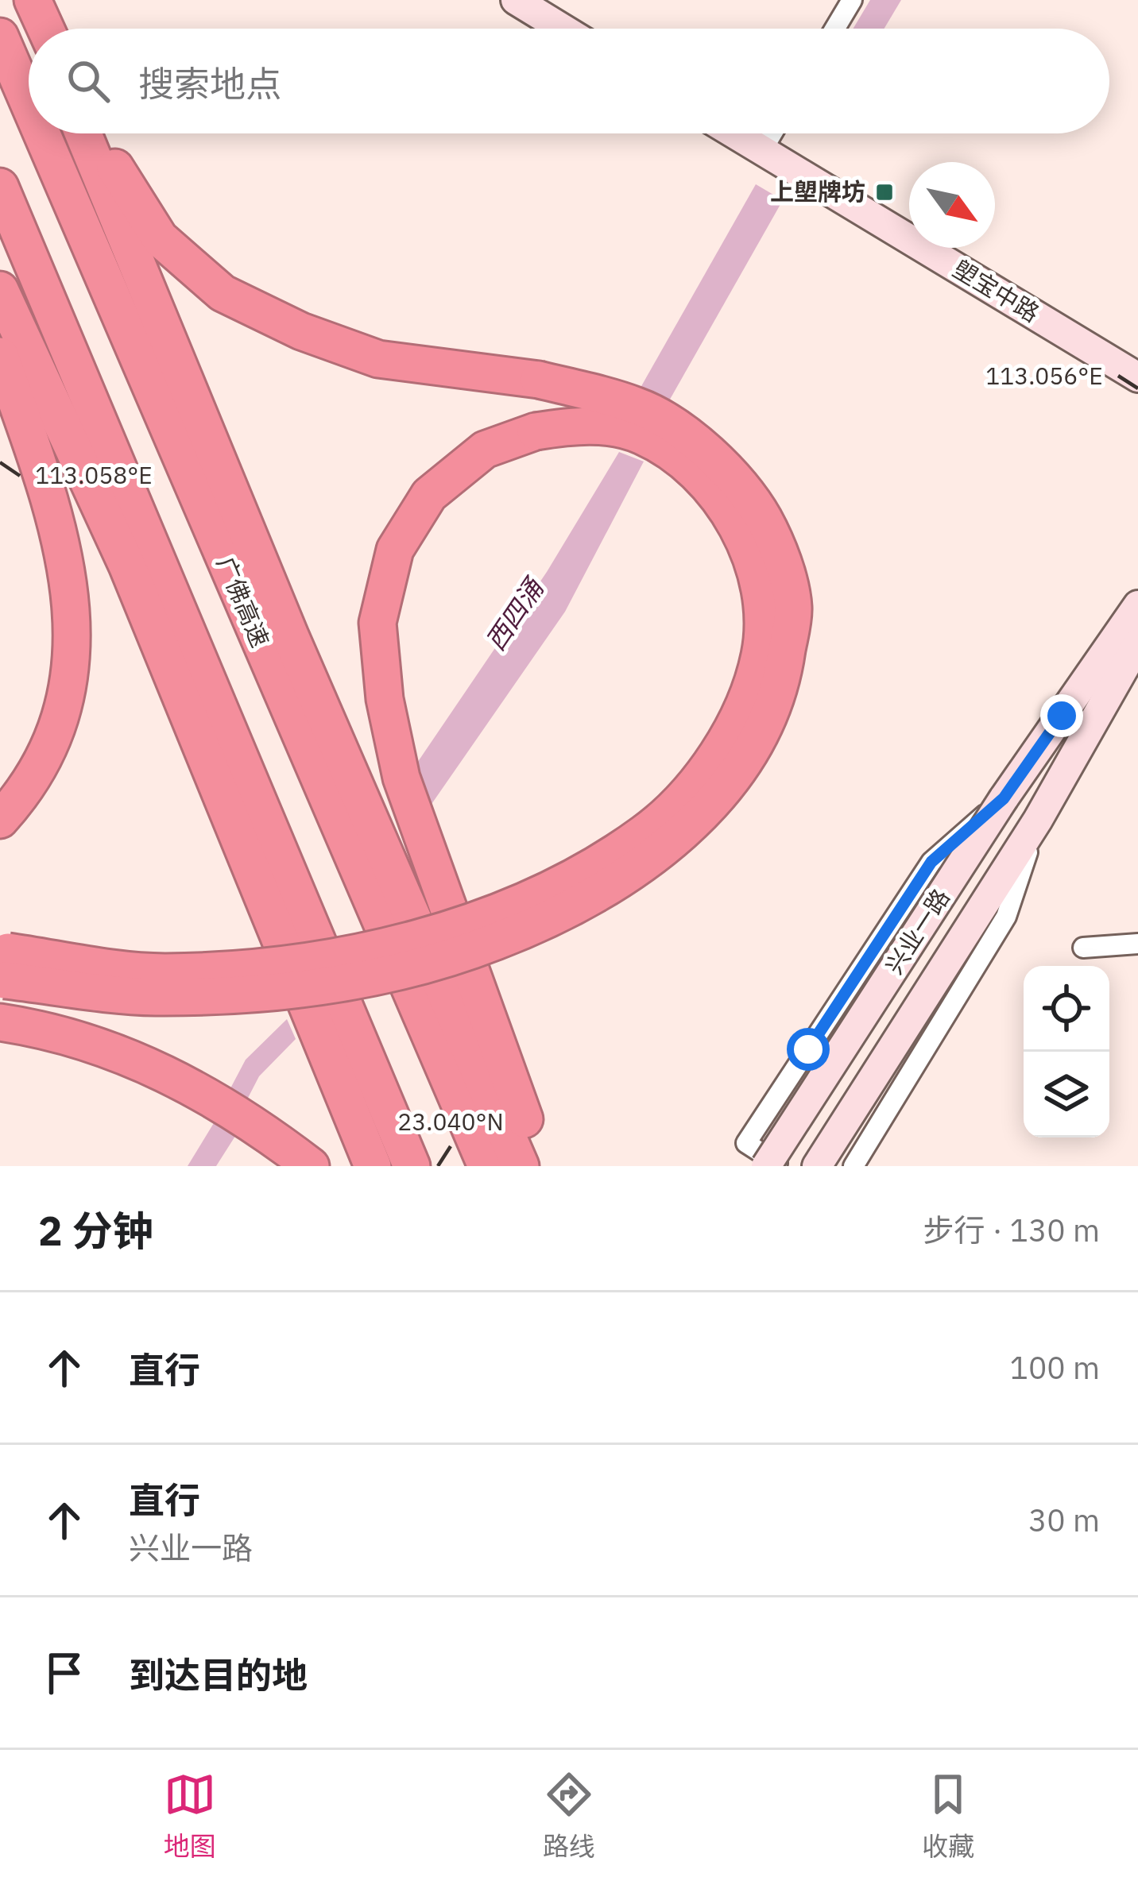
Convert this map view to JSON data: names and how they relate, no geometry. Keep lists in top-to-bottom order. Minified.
{"streets":{"highway":["广佛高速"],"main road":["塱宝中路","兴业一路"]},"water":["西四涌"],"places":{"transit":["上塱牌坊"]},"north":"bottom right","page":{"search":"搜索地点","heading":["2 分钟","步行 · 130 m"],"list":[["直行","100 m"],["直行","兴业一路","30 m"],"到达目的地"],"nav":["地图","路线","收藏"]},"coordinates":["113.056°E","113.058°E","23.040°N"]}
